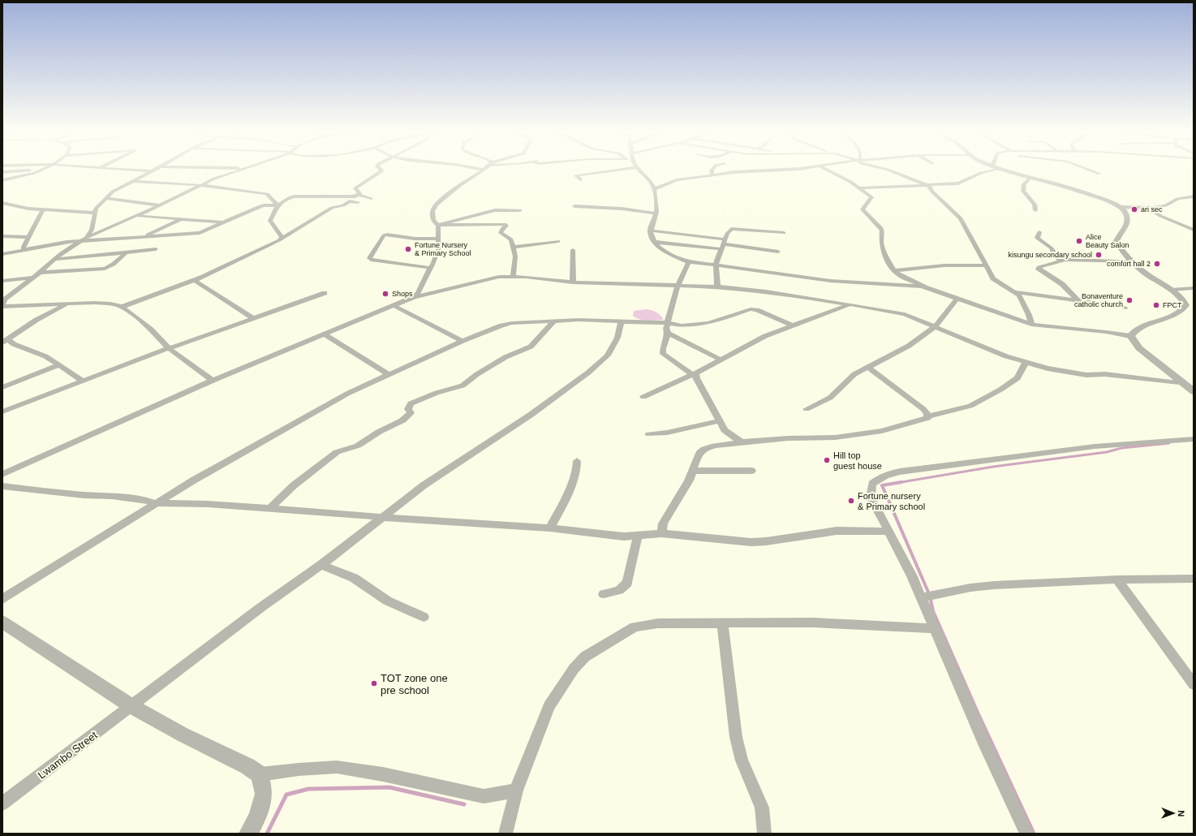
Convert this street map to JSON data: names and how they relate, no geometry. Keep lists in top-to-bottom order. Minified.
{"streets":{"street":["Lwambo Street"]},"places":["ari sec","Alice Beauty Salon","Fortune Nursery & Primary School","kisungu secondary school","comfort hall 2","Shops","Bonaventure catholic church","FPCT","Hill top guest house","Fortune nursery & Primary school","TOT zone one pre school"],"north":"right"}
